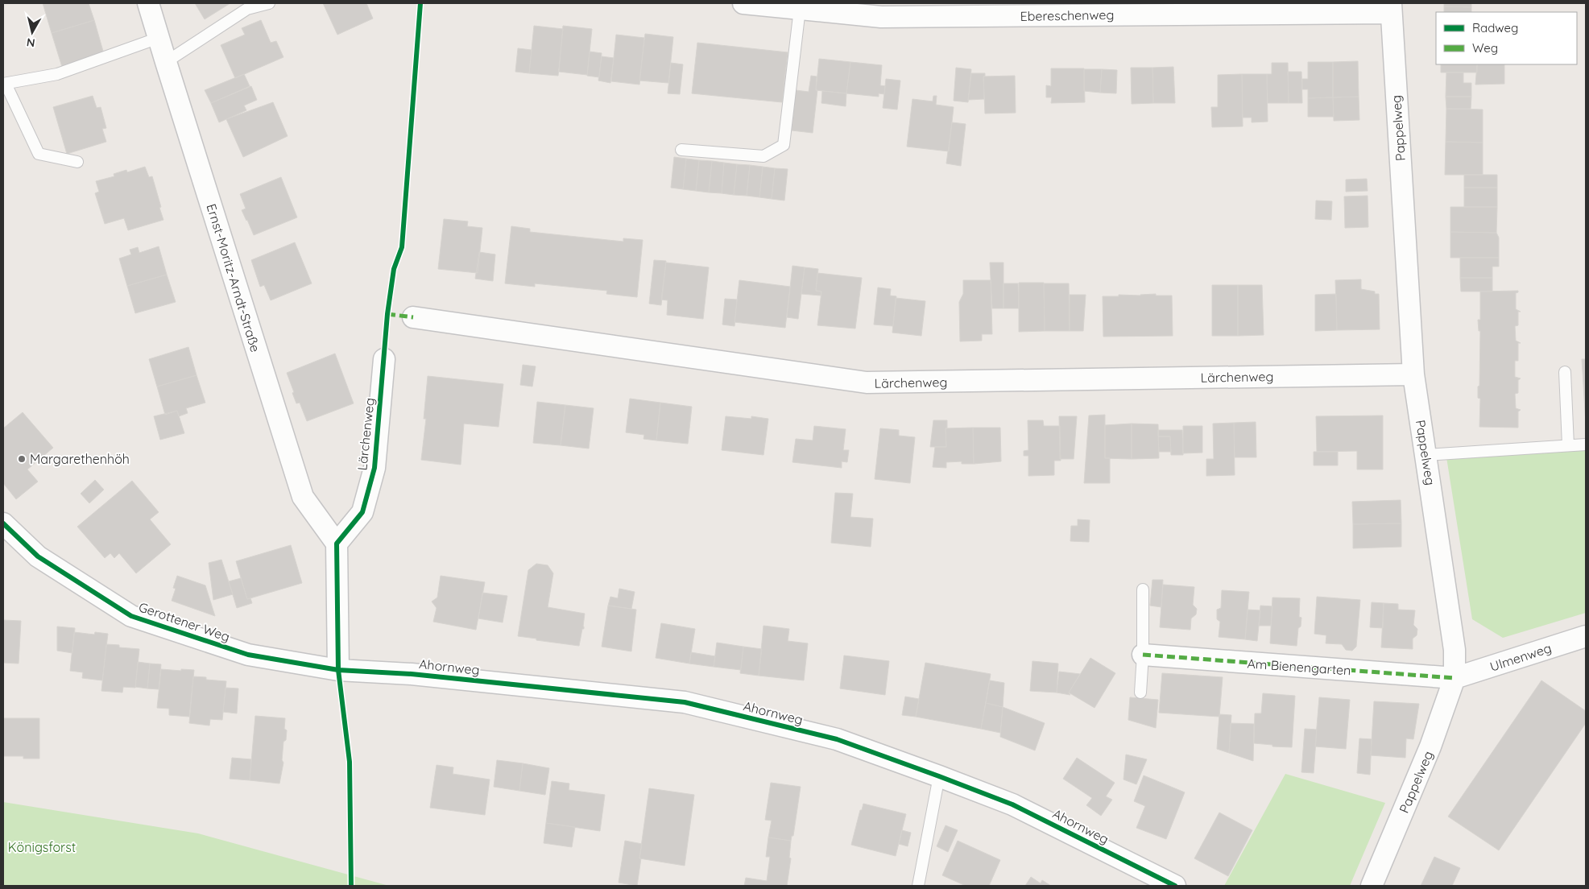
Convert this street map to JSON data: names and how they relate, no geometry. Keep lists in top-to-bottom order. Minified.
{"streets":{"street":["Ebereschenweg","Pappelweg","Ernst-Moritz-Arndt-Straße","Lärchenweg","Gerottener Weg","Ulmenweg","Ahornweg","Am Bienengarten"]},"crossings":[["Ebereschenweg","Pappelweg"],["Pappelweg","Lärchenweg"],["Pappelweg","Ulmenweg"],["Pappelweg","Am Bienengarten"],["Ernst-Moritz-Arndt-Straße","Lärchenweg"],["Gerottener Weg","Ahornweg"],["Ulmenweg","Am Bienengarten"]],"parks":["Königsforst"],"places":["Margarethenhöh"],"legend":["Radweg","Weg"],"north":"bottom"}
